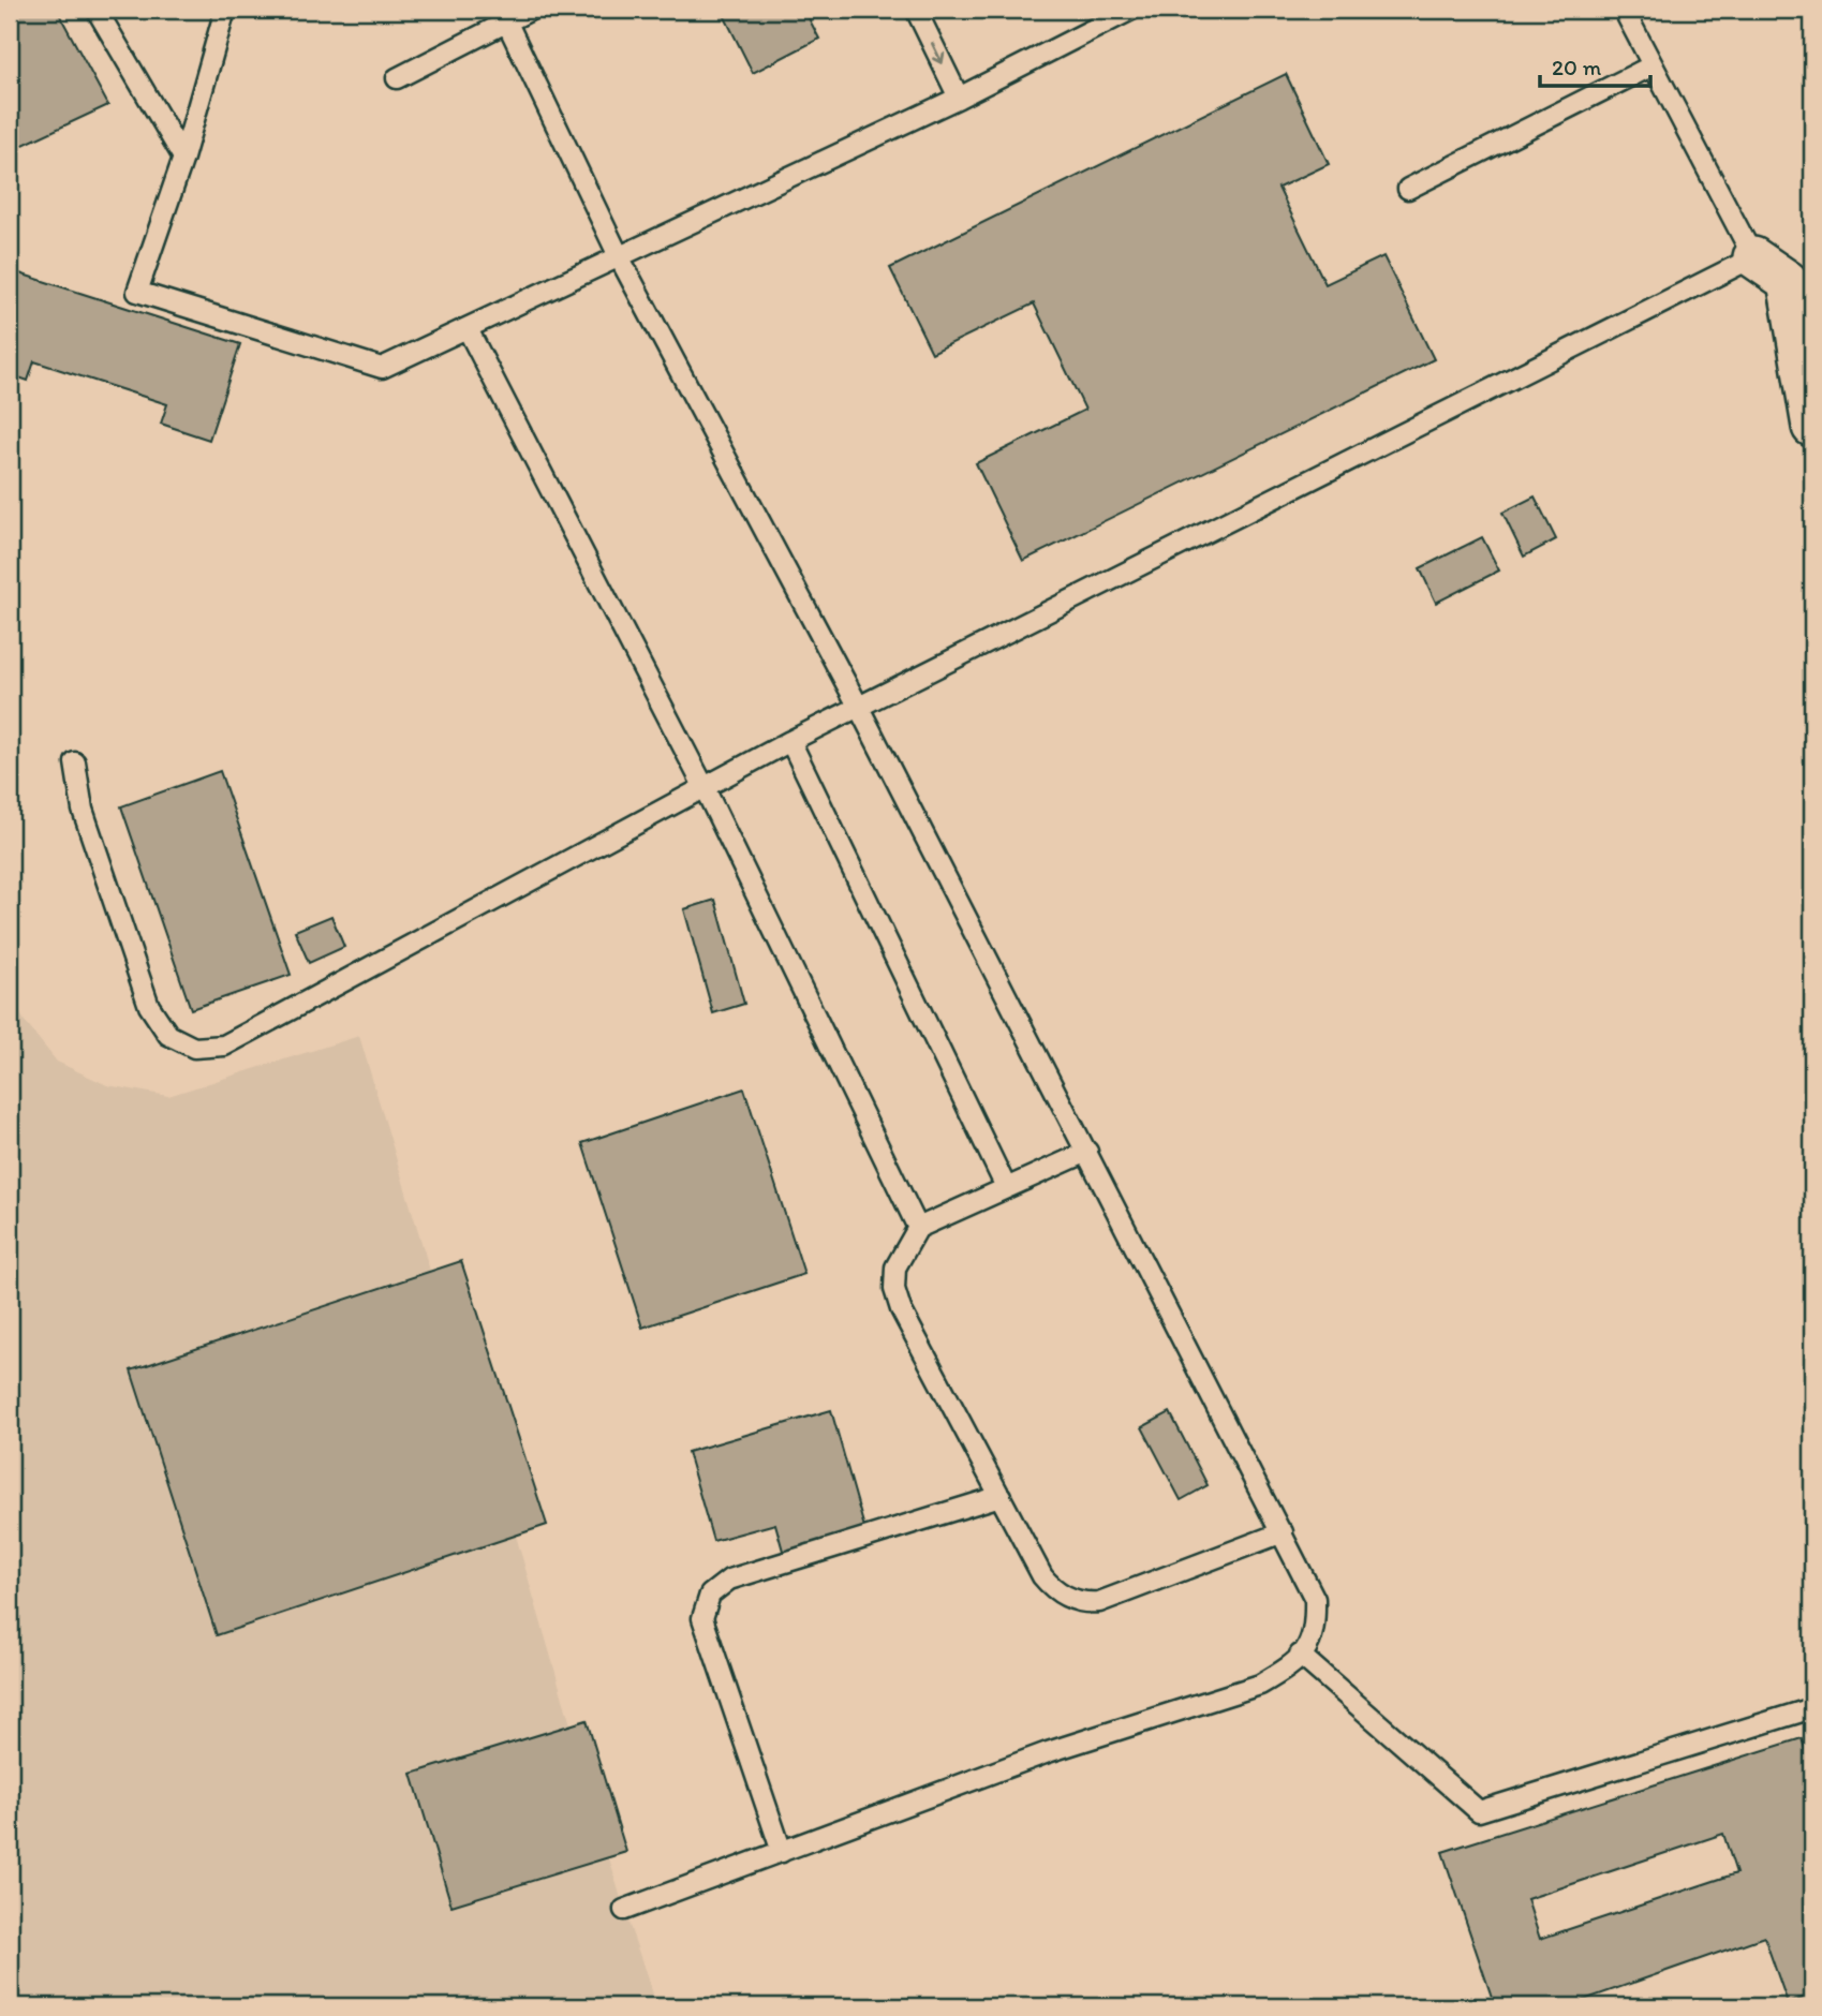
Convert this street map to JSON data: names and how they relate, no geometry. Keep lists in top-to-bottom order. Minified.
{"scale_bar":"20 m"}
